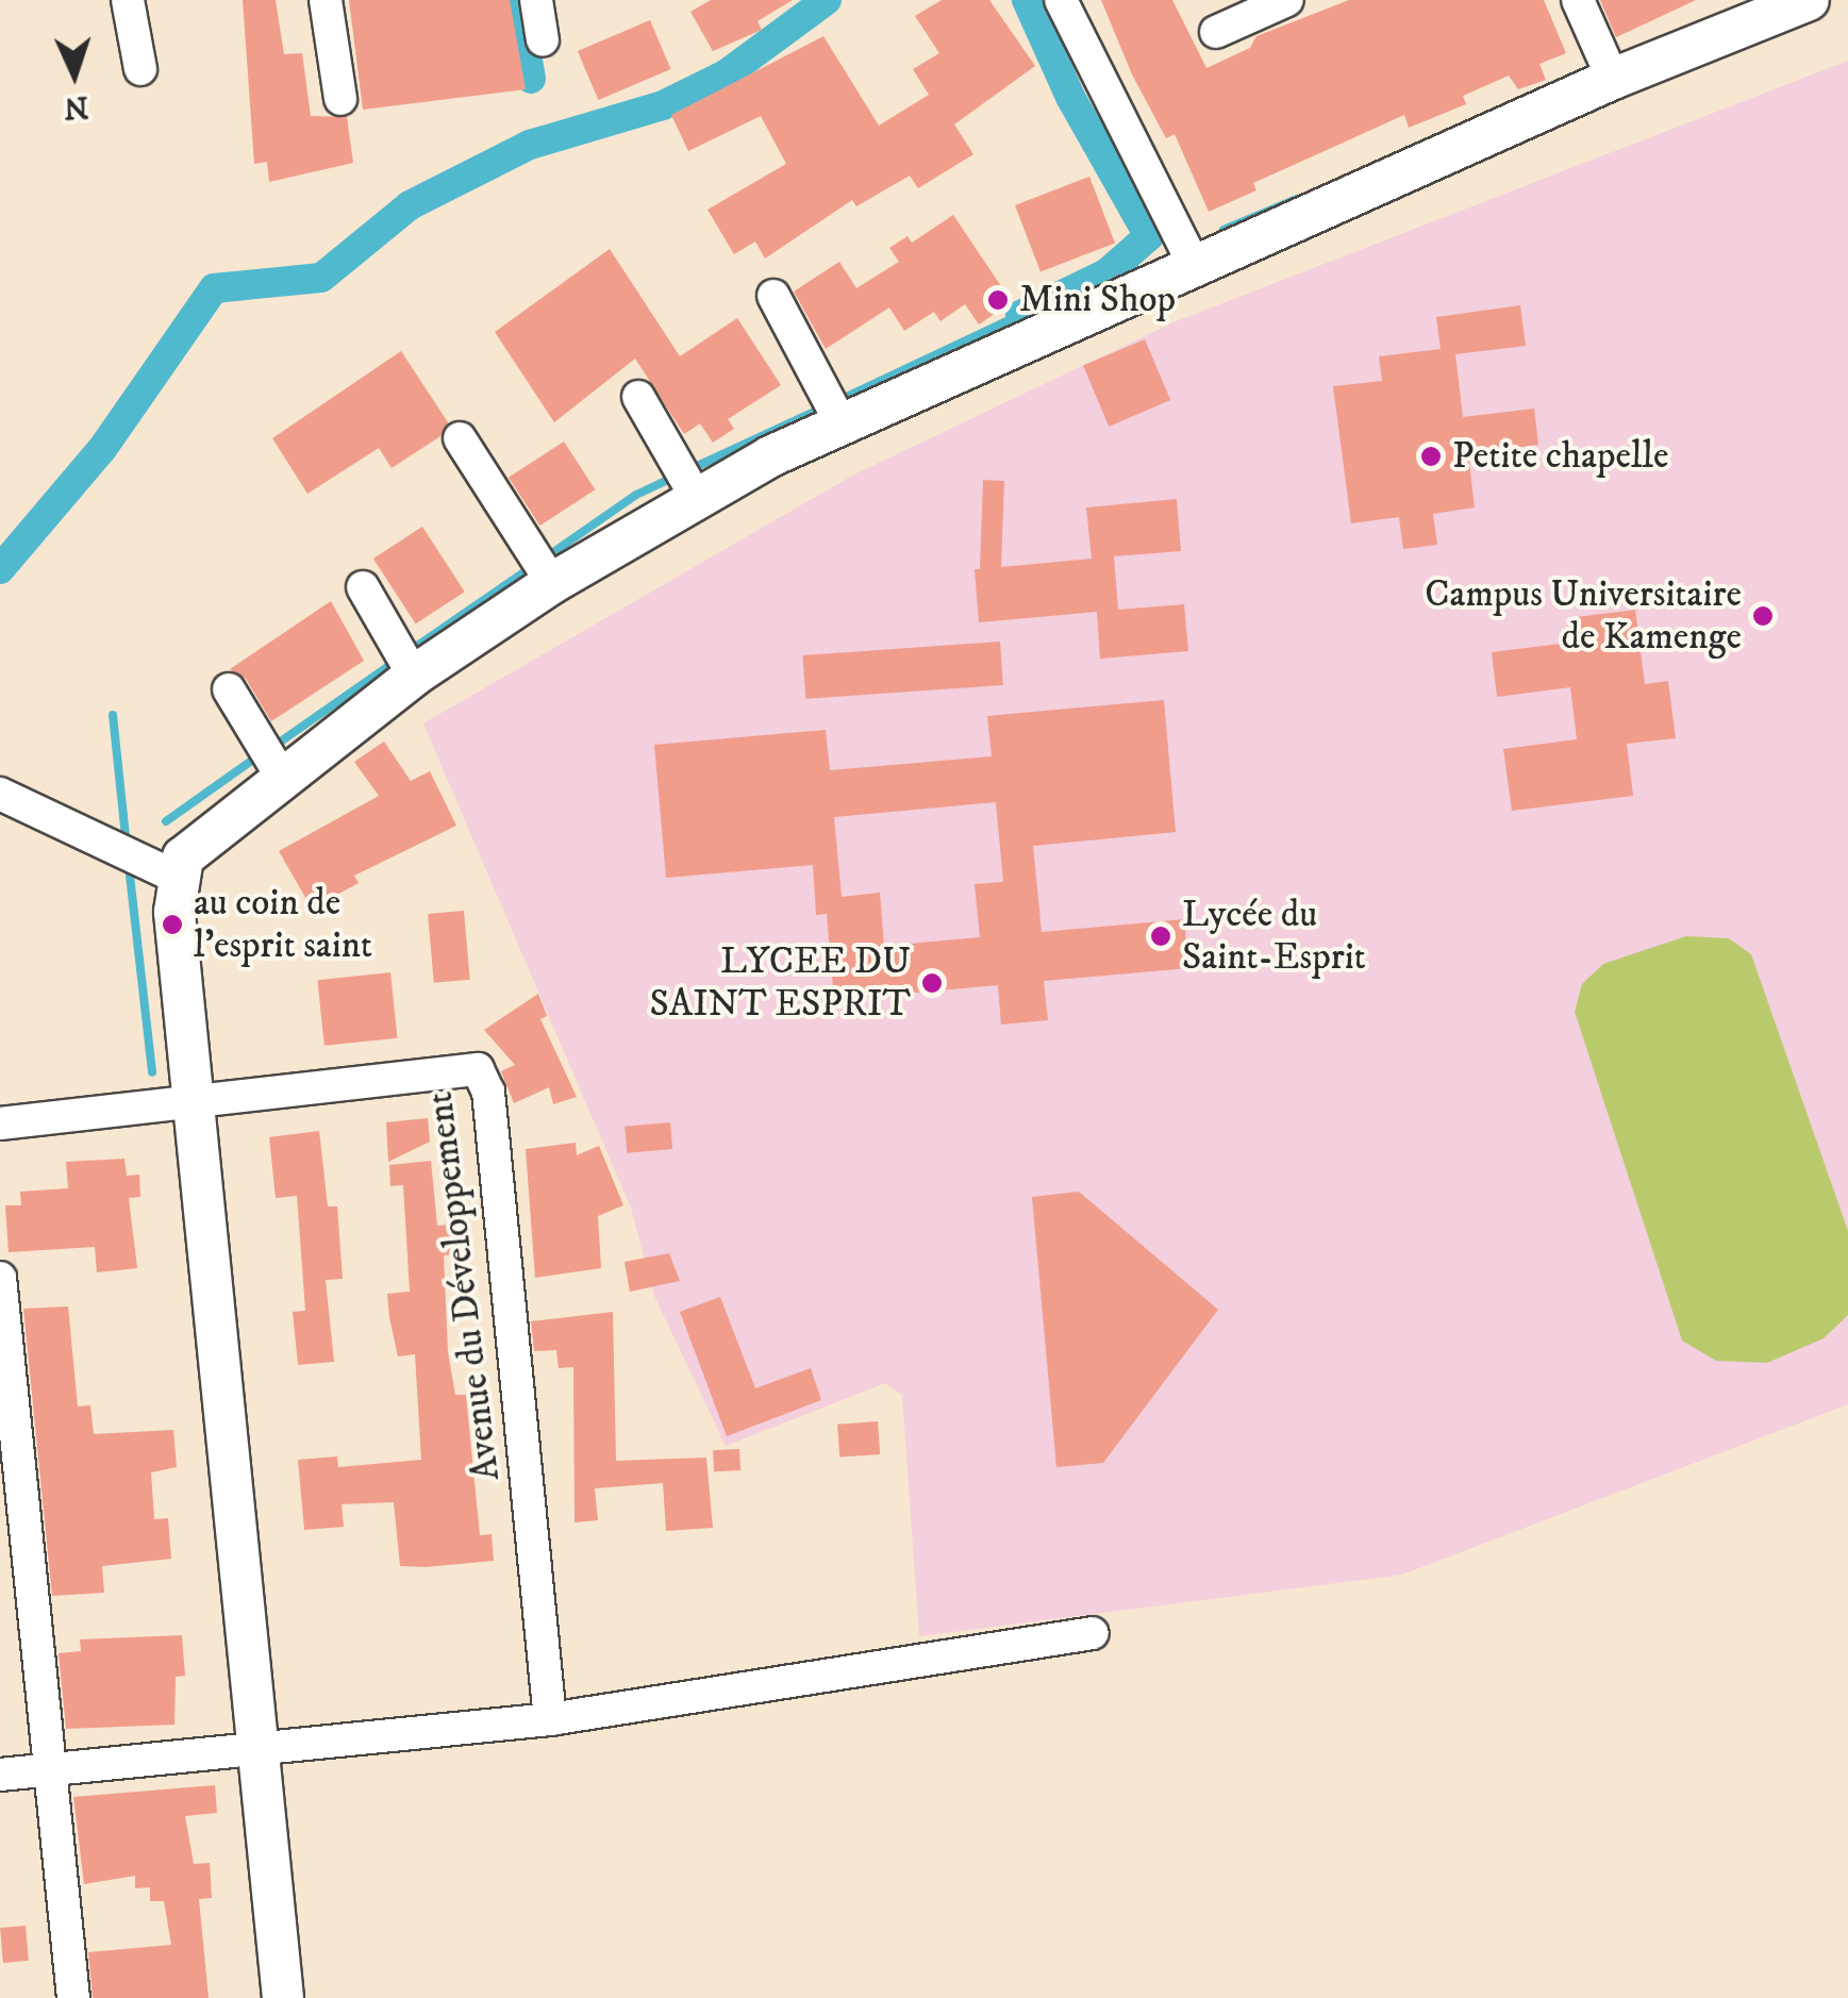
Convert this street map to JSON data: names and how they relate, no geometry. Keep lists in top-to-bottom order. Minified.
{"streets":{"street":["Avenue du Développement"]},"places":["Mini Shop","Petite chapelle","Campus Universitaire de Kamenge","au coin de l'esprit saint","Lycée du Saint-Esprit","LYCEE DU SAINT ESPRIT"],"north":"bottom"}
